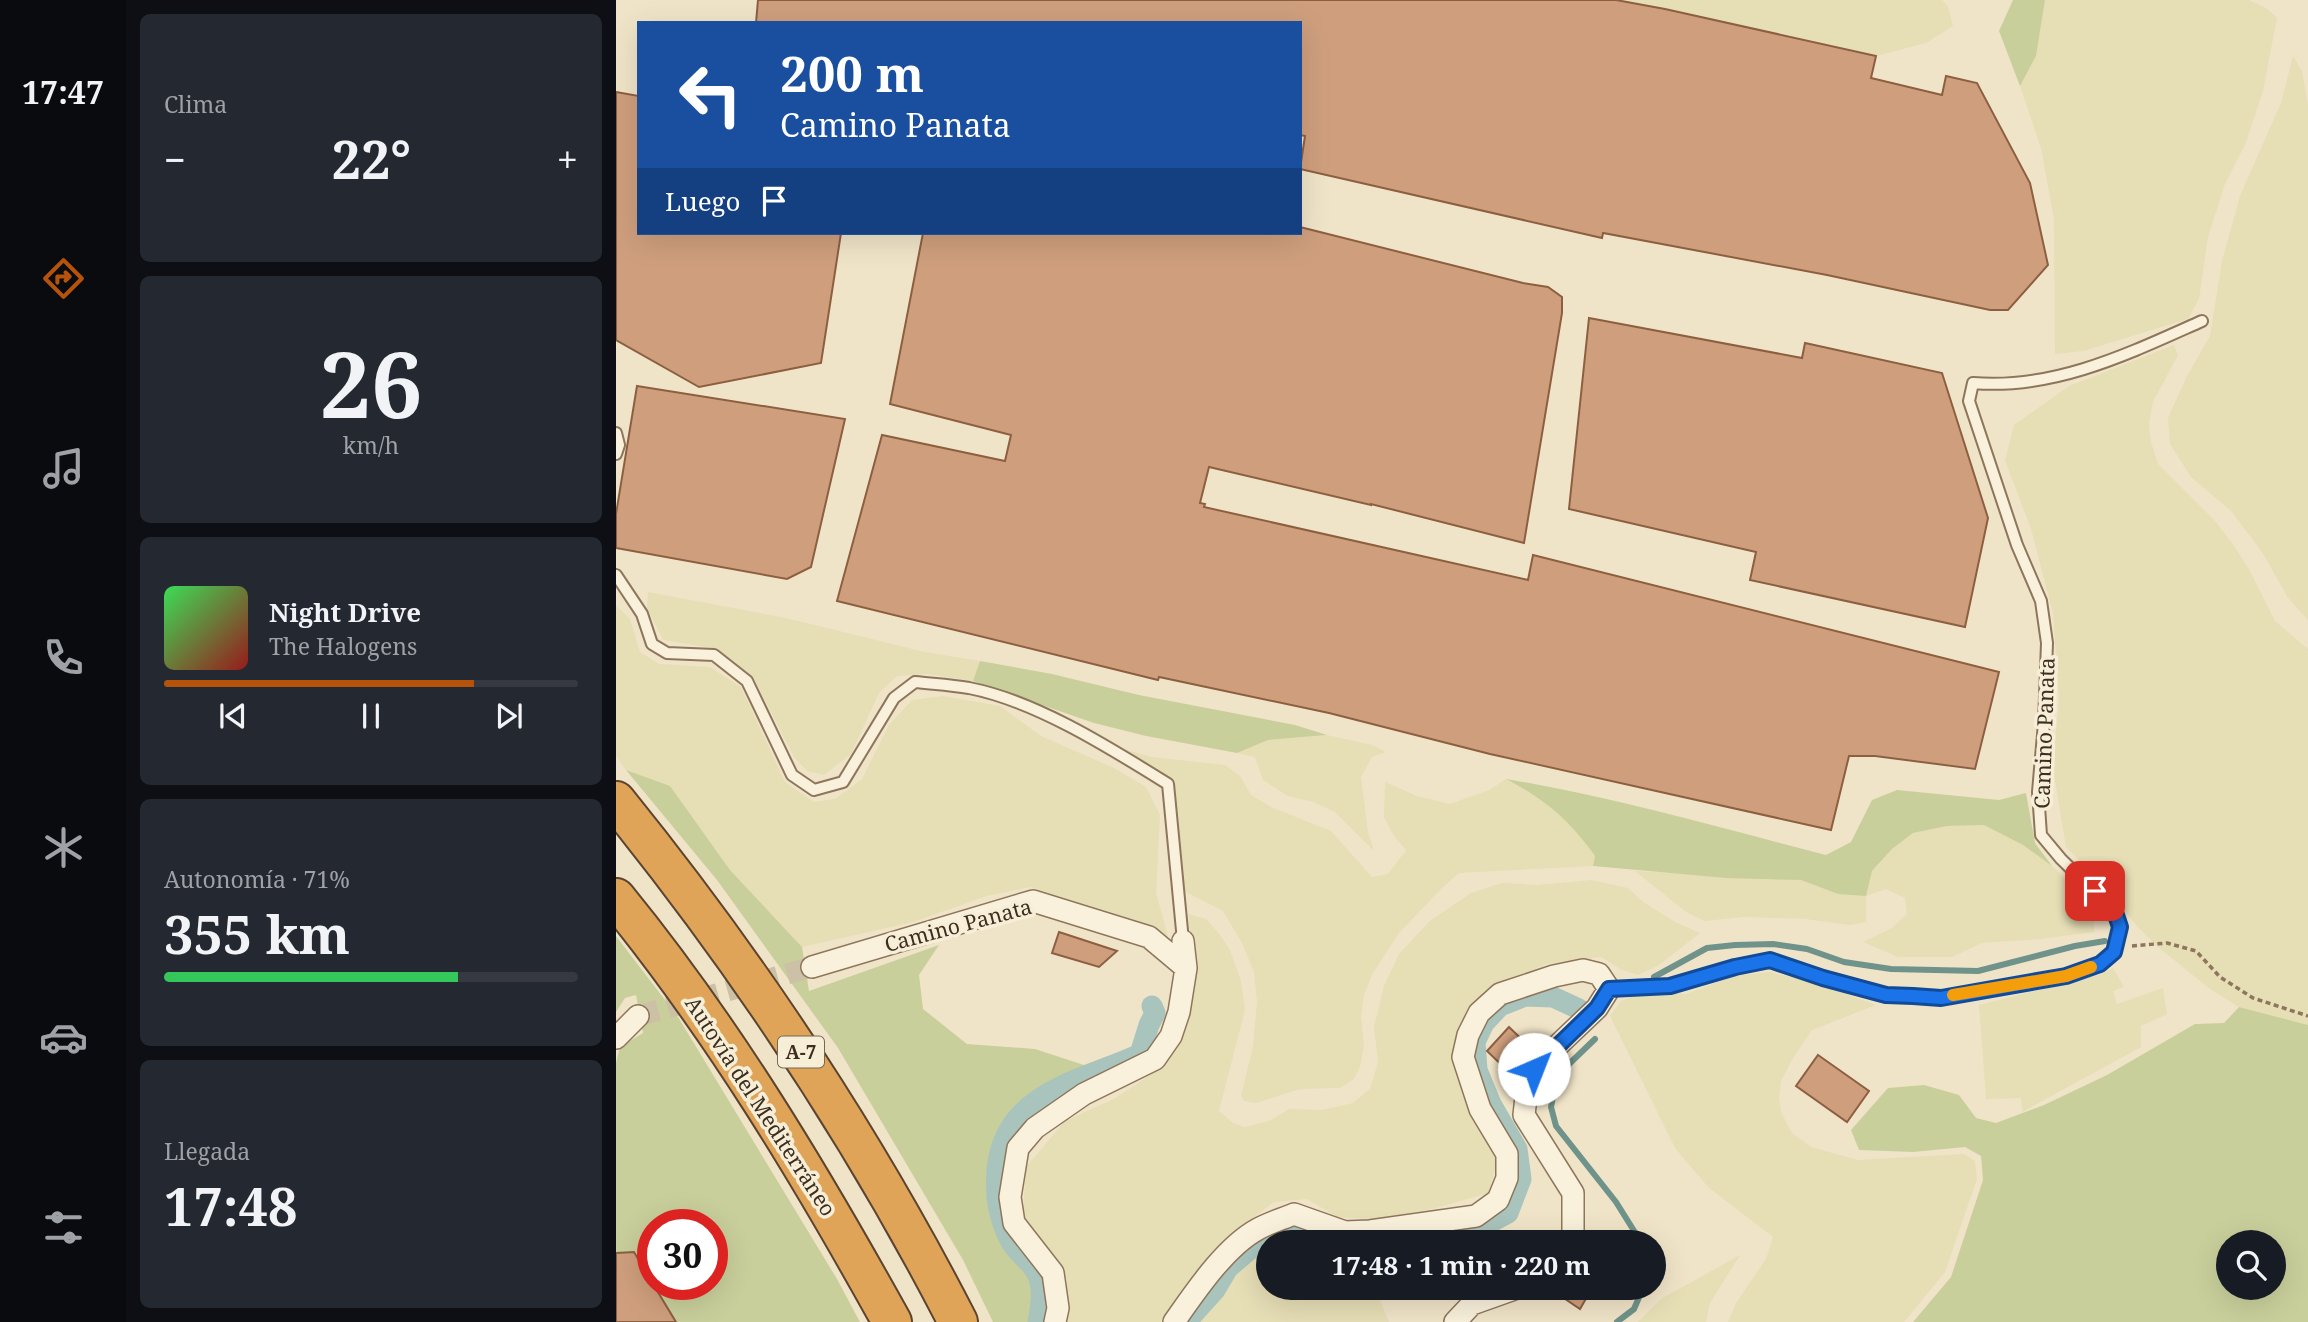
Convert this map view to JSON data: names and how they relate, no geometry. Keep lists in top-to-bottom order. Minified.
{"streets":{"highway":["A-7","Autovía del Mediterráneo"],"street":["Camino Panata"]},"page":{"tabs":"17:47","tile":["Clima",["26","km/h"],["Autonomía · 71%","355 km"],["Llegada","17:48"]],"turn":["200 m","Camino Panata"],"heat":["−","22°","+"],"then":"Luego","song":["Night Drive","The Halogens"],"limit":"30","trip":"17:48 · 1 min · 220 m"}}
